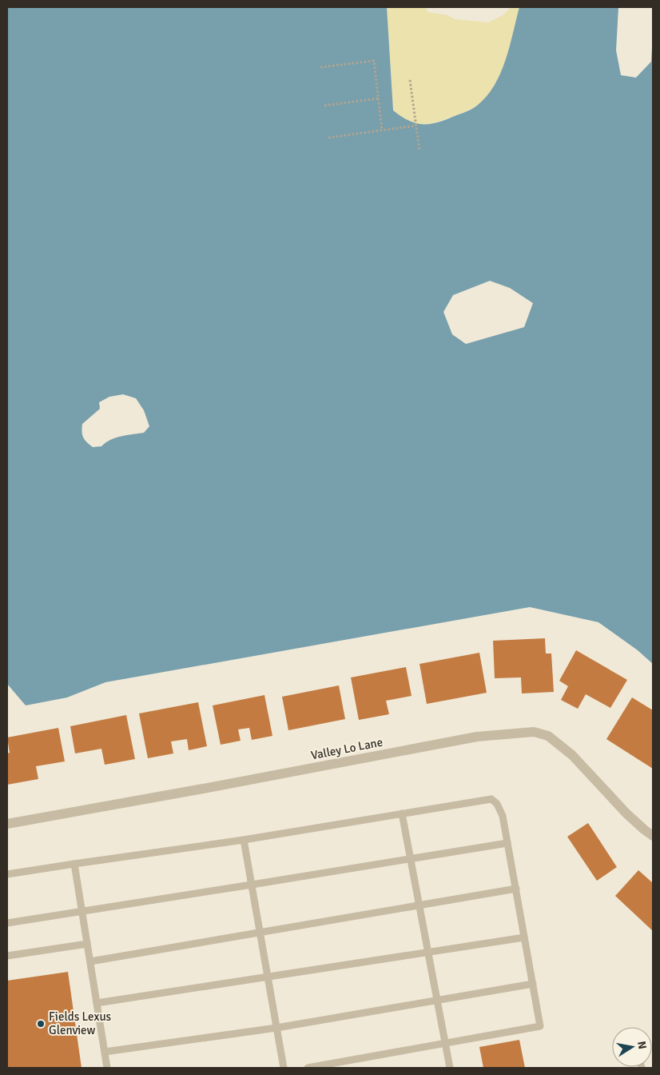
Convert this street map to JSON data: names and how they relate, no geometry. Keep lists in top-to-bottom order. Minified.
{"streets":{"street":["Valley Lo Lane"]},"places":["Fields Lexus Glenview"],"north":"right"}
